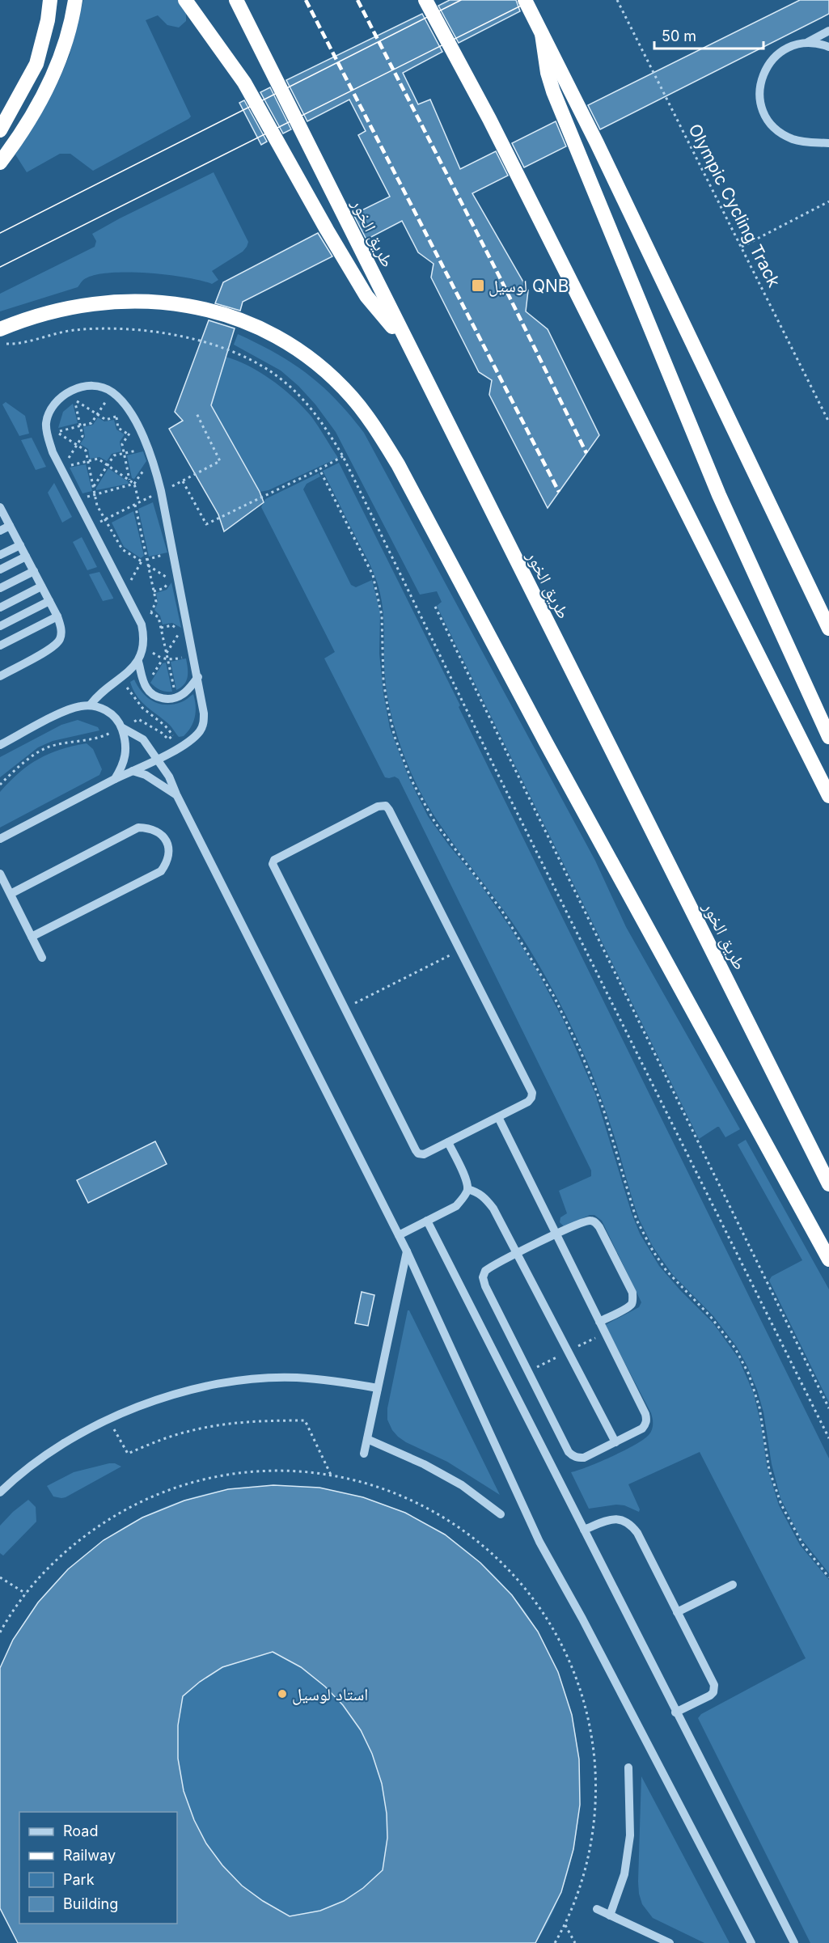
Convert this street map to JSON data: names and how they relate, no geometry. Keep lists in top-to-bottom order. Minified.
{"streets":{"highway":["طريق الخور"],"path":["Olympic Cycling Track"]},"places":{"transit":["لوسيل QNB"],"other":["استاد لوسيل"]},"legend":["Road","Railway","Park","Building"],"scale_bar":"50 m"}
